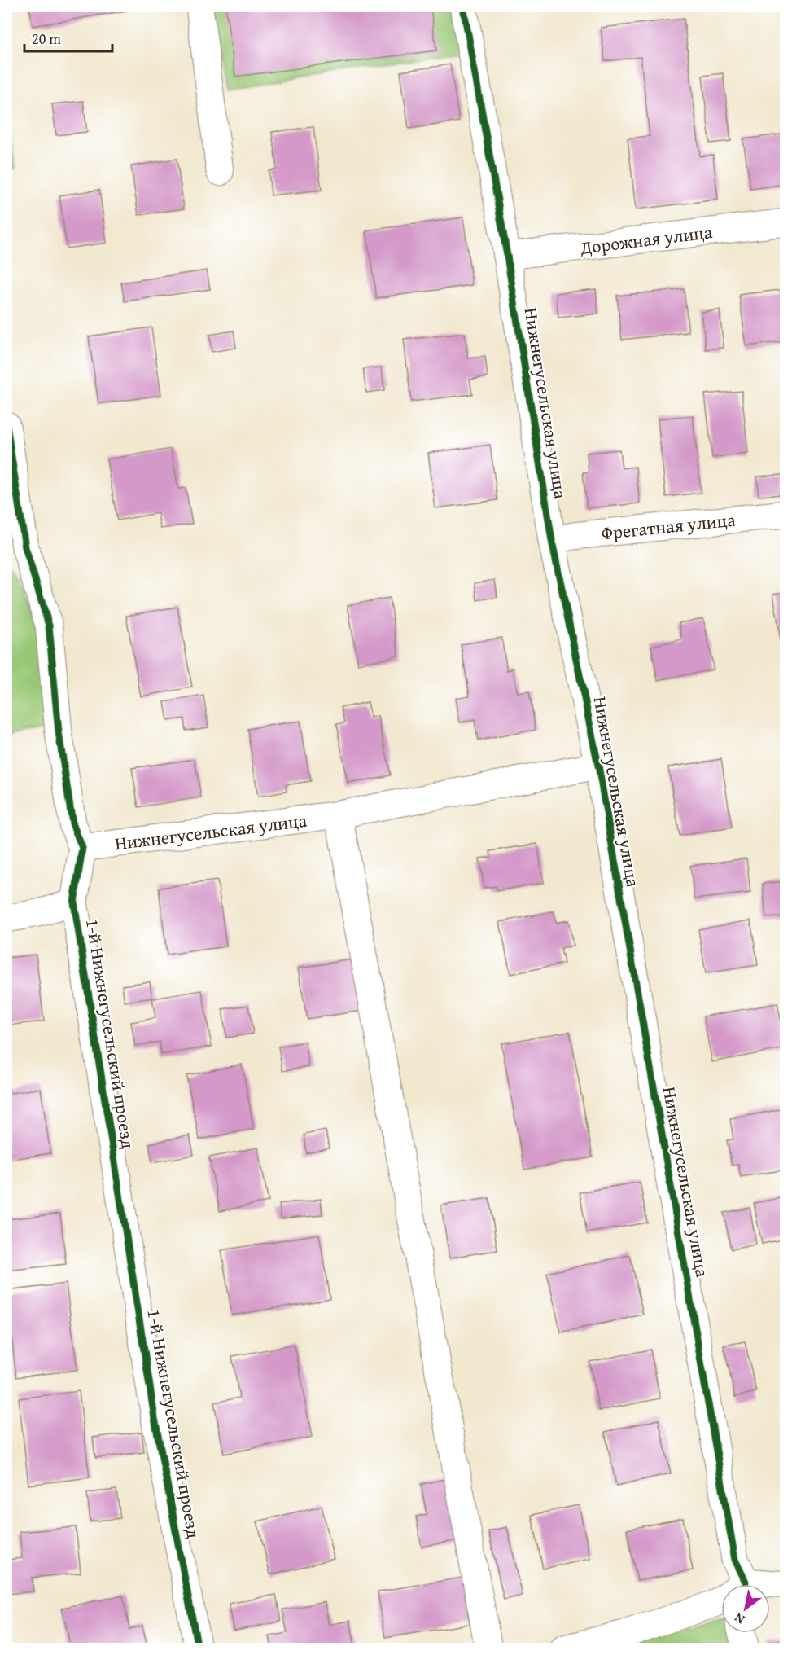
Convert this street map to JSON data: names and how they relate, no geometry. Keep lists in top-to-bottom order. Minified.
{"streets":{"street":["Дорожная улица","Нижнегусельская улица","Фрегатная улица","1-й Нижнегусельский проезд"]},"crossings":[["Дорожная улица","Нижнегусельская улица"],["Нижнегусельская улица","Фрегатная улица"],["Нижнегусельская улица","1-й Нижнегусельский проезд"]],"scale_bar":"20 m","north":"bottom left"}
